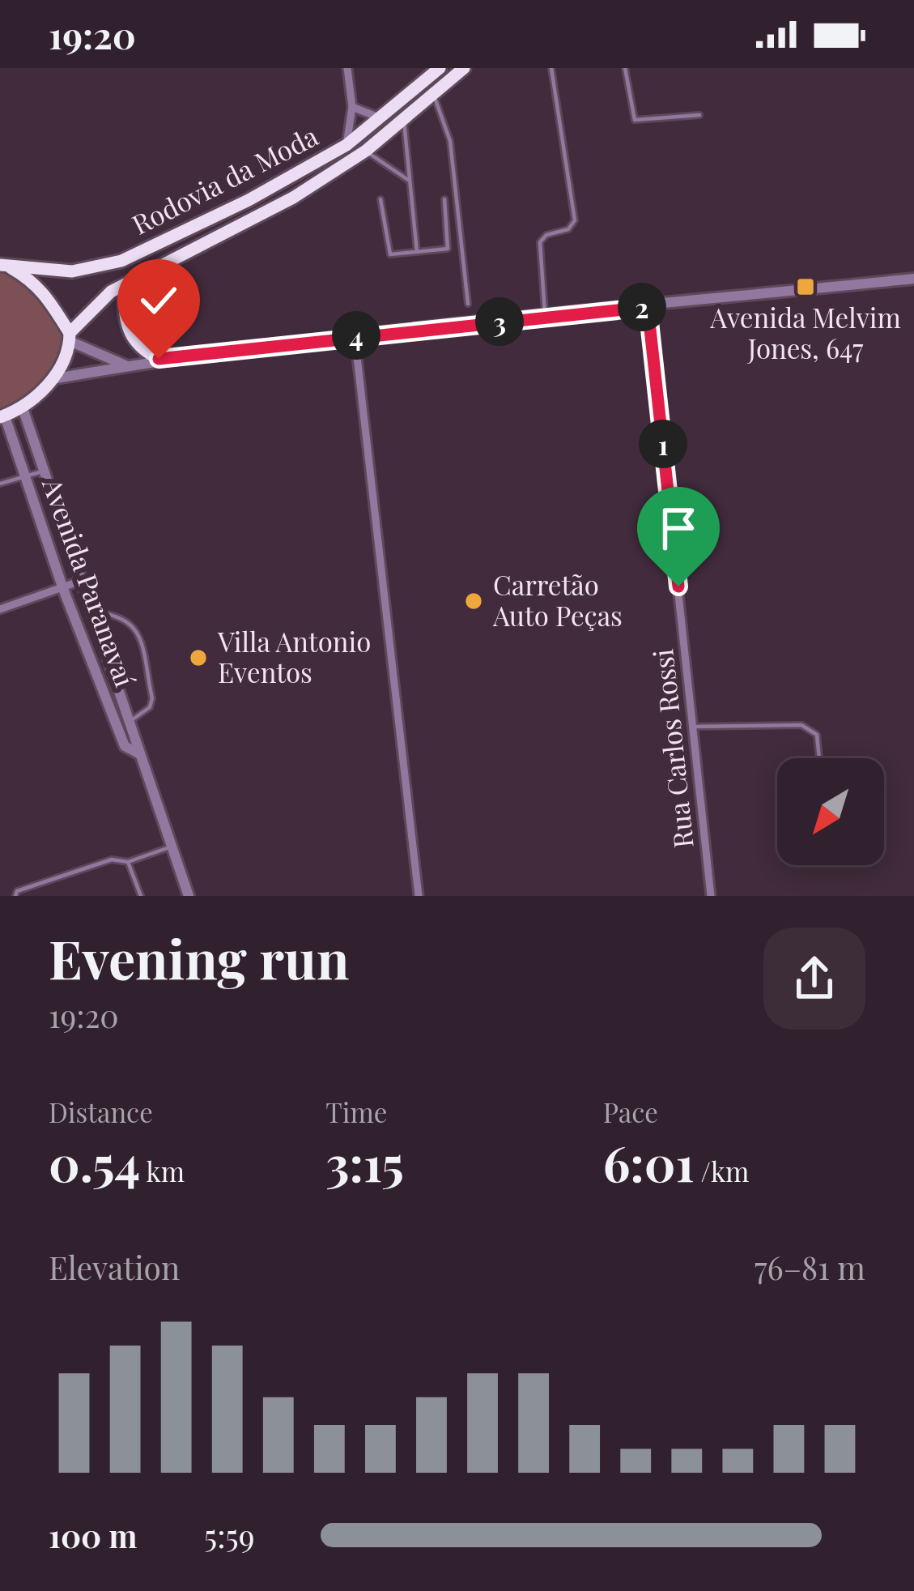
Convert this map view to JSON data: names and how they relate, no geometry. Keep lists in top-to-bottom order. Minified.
{"streets":{"highway":["Rodovia da Moda"],"street":["Avenida Paranavaí","Rua Carlos Rossi"]},"crossings":[["Rodovia da Moda","Avenida Paranavaí"]],"places":{"transit":["Avenida Melvim Jones, 647"],"other":["Carretão Auto Peças","Villa Antonio Eventos"]},"north":"bottom left","page":{"status":"19:20","pins":["2","3","4","1"],"heading":["Evening run","19:20"],"stats":[["Distance","0.54 km"],["Time","3:15"],["Pace","6:01 /km"]],"chart":["Elevation","76–81 m"],"list":[{"name":"100 m","note":"5:59"}]}}
